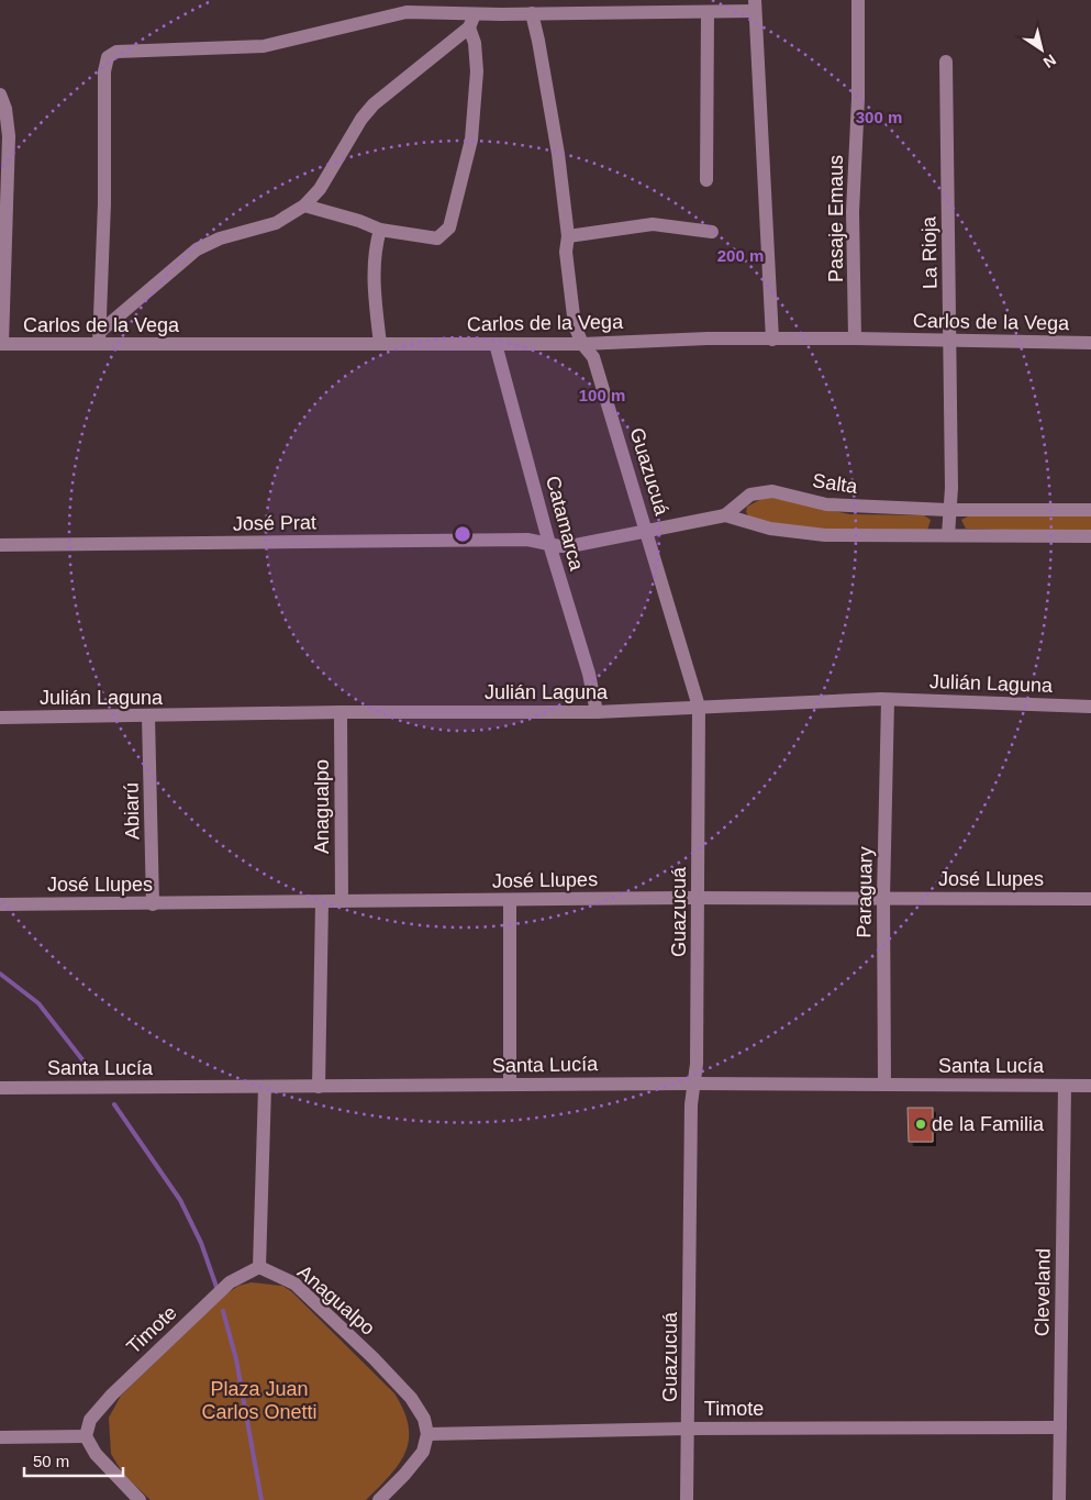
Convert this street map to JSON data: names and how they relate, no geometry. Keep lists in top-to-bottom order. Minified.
{"streets":{"street":["Pasaje Emaus","La Rioja","Carlos de la Vega","Guazucuá","Salta","José Prat","Catamarca","Julián Laguna","Anagualpo","Abiarú","José Llupes","Paraguary","Santa Lucía","Cleveland","Timote"]},"crossings":[["Pasaje Emaus","Carlos de la Vega"],["La Rioja","Carlos de la Vega"],["La Rioja","Salta"],["Carlos de la Vega","Guazucuá"],["Carlos de la Vega","Catamarca"],["Guazucuá","Salta"],["Guazucuá","Julián Laguna"],["Guazucuá","José Llupes"],["Guazucuá","Santa Lucía"],["Guazucuá","Timote"],["Salta","José Prat"],["Salta","Catamarca"],["José Prat","Catamarca"],["Catamarca","Julián Laguna"],["Julián Laguna","Anagualpo"],["Julián Laguna","Abiarú"],["Julián Laguna","Paraguary"],["Anagualpo","José Llupes"],["Anagualpo","Timote"],["Abiarú","José Llupes"],["José Llupes","Paraguary"],["Paraguary","Santa Lucía"],["Santa Lucía","Cleveland"],["Cleveland","Timote"]],"parks":["Plaza Juan Carlos Onetti"],"places":["de la Familia"],"scale_bar":"50 m","north":"bottom right","rings":["300 m","200 m","100 m"]}
